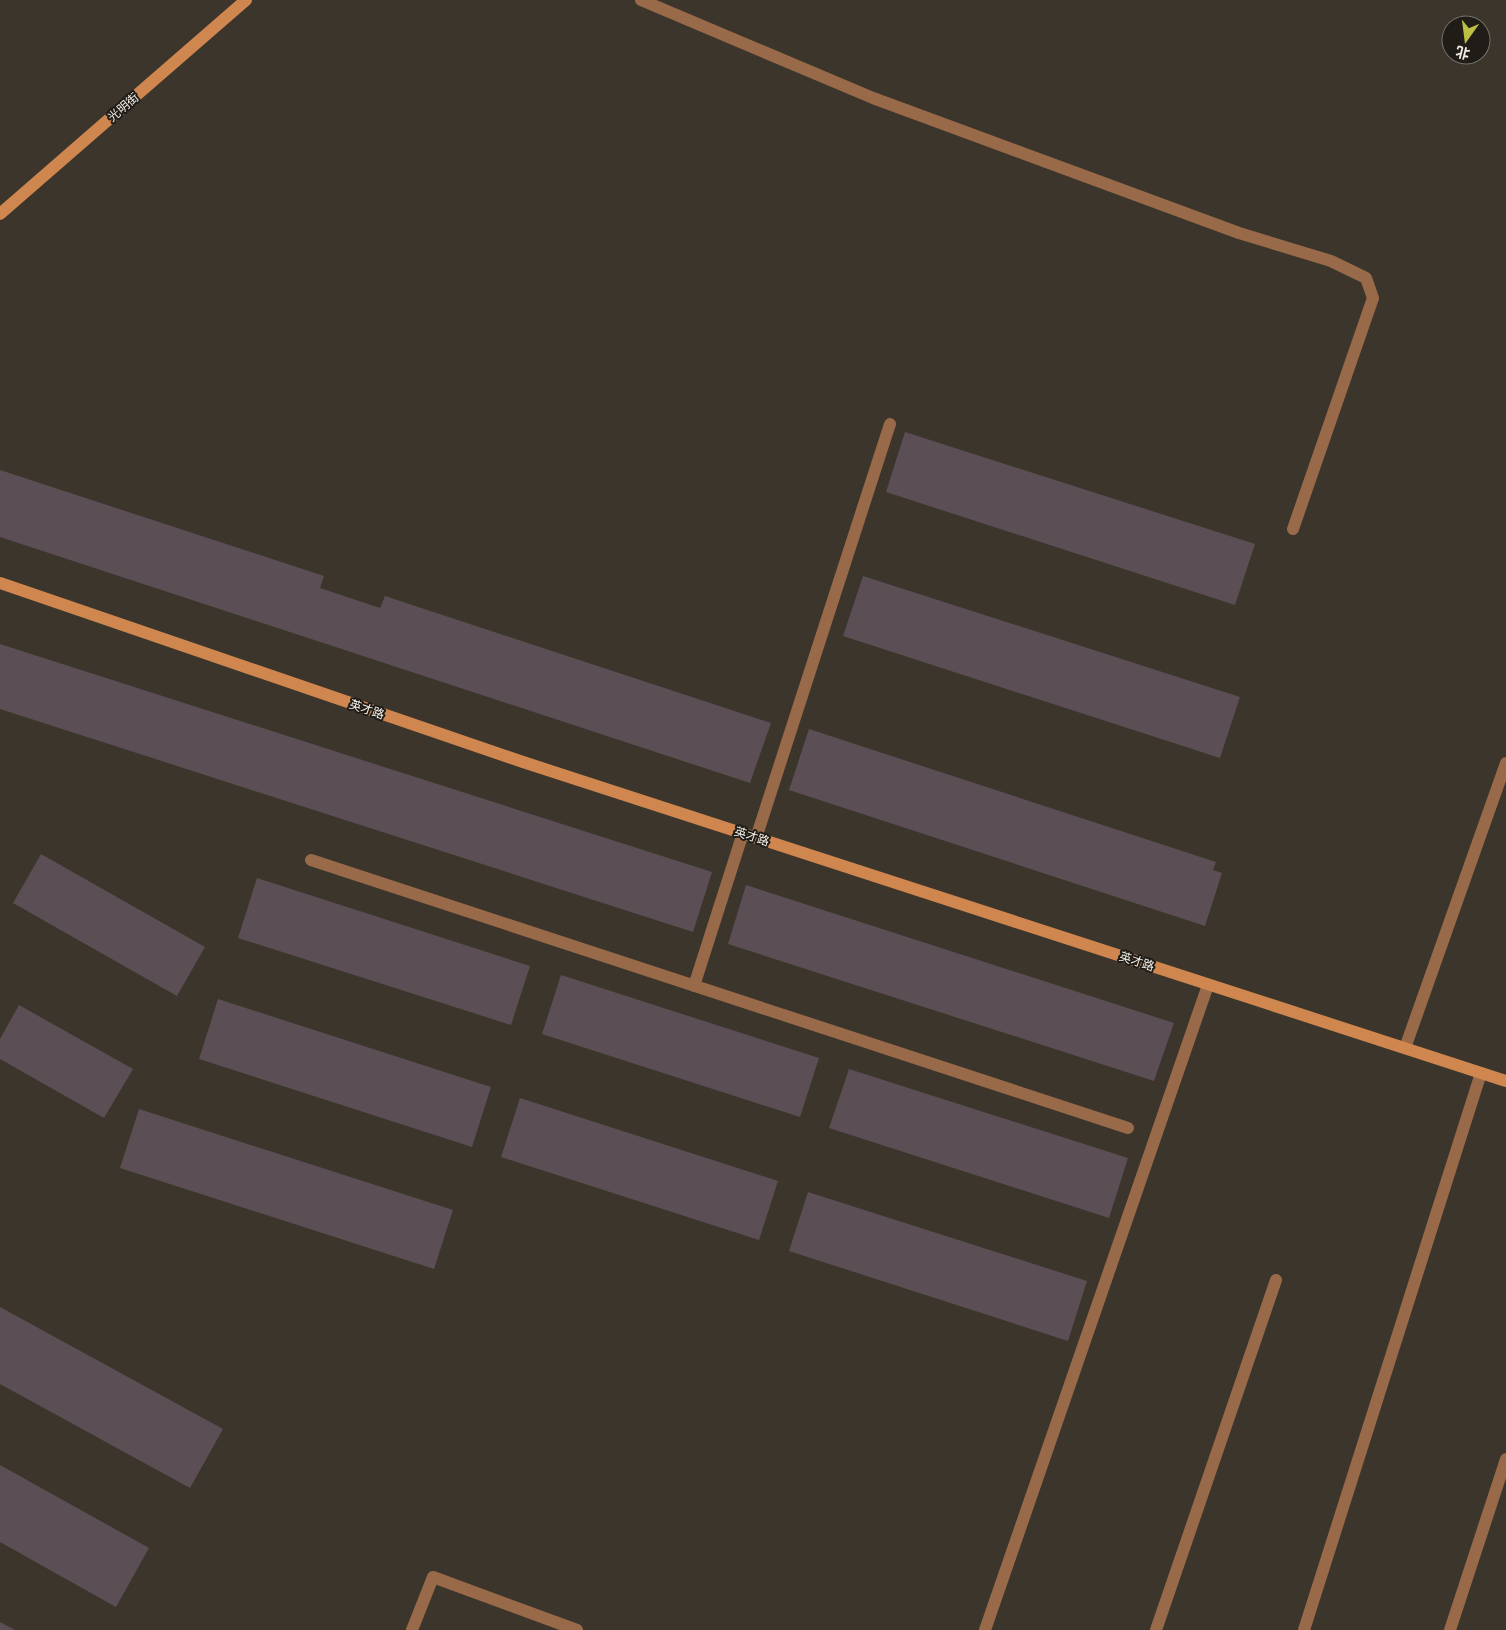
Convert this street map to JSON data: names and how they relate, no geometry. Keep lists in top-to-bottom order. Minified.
{"streets":{"street":["光明街","英才路"]},"north":"bottom"}
